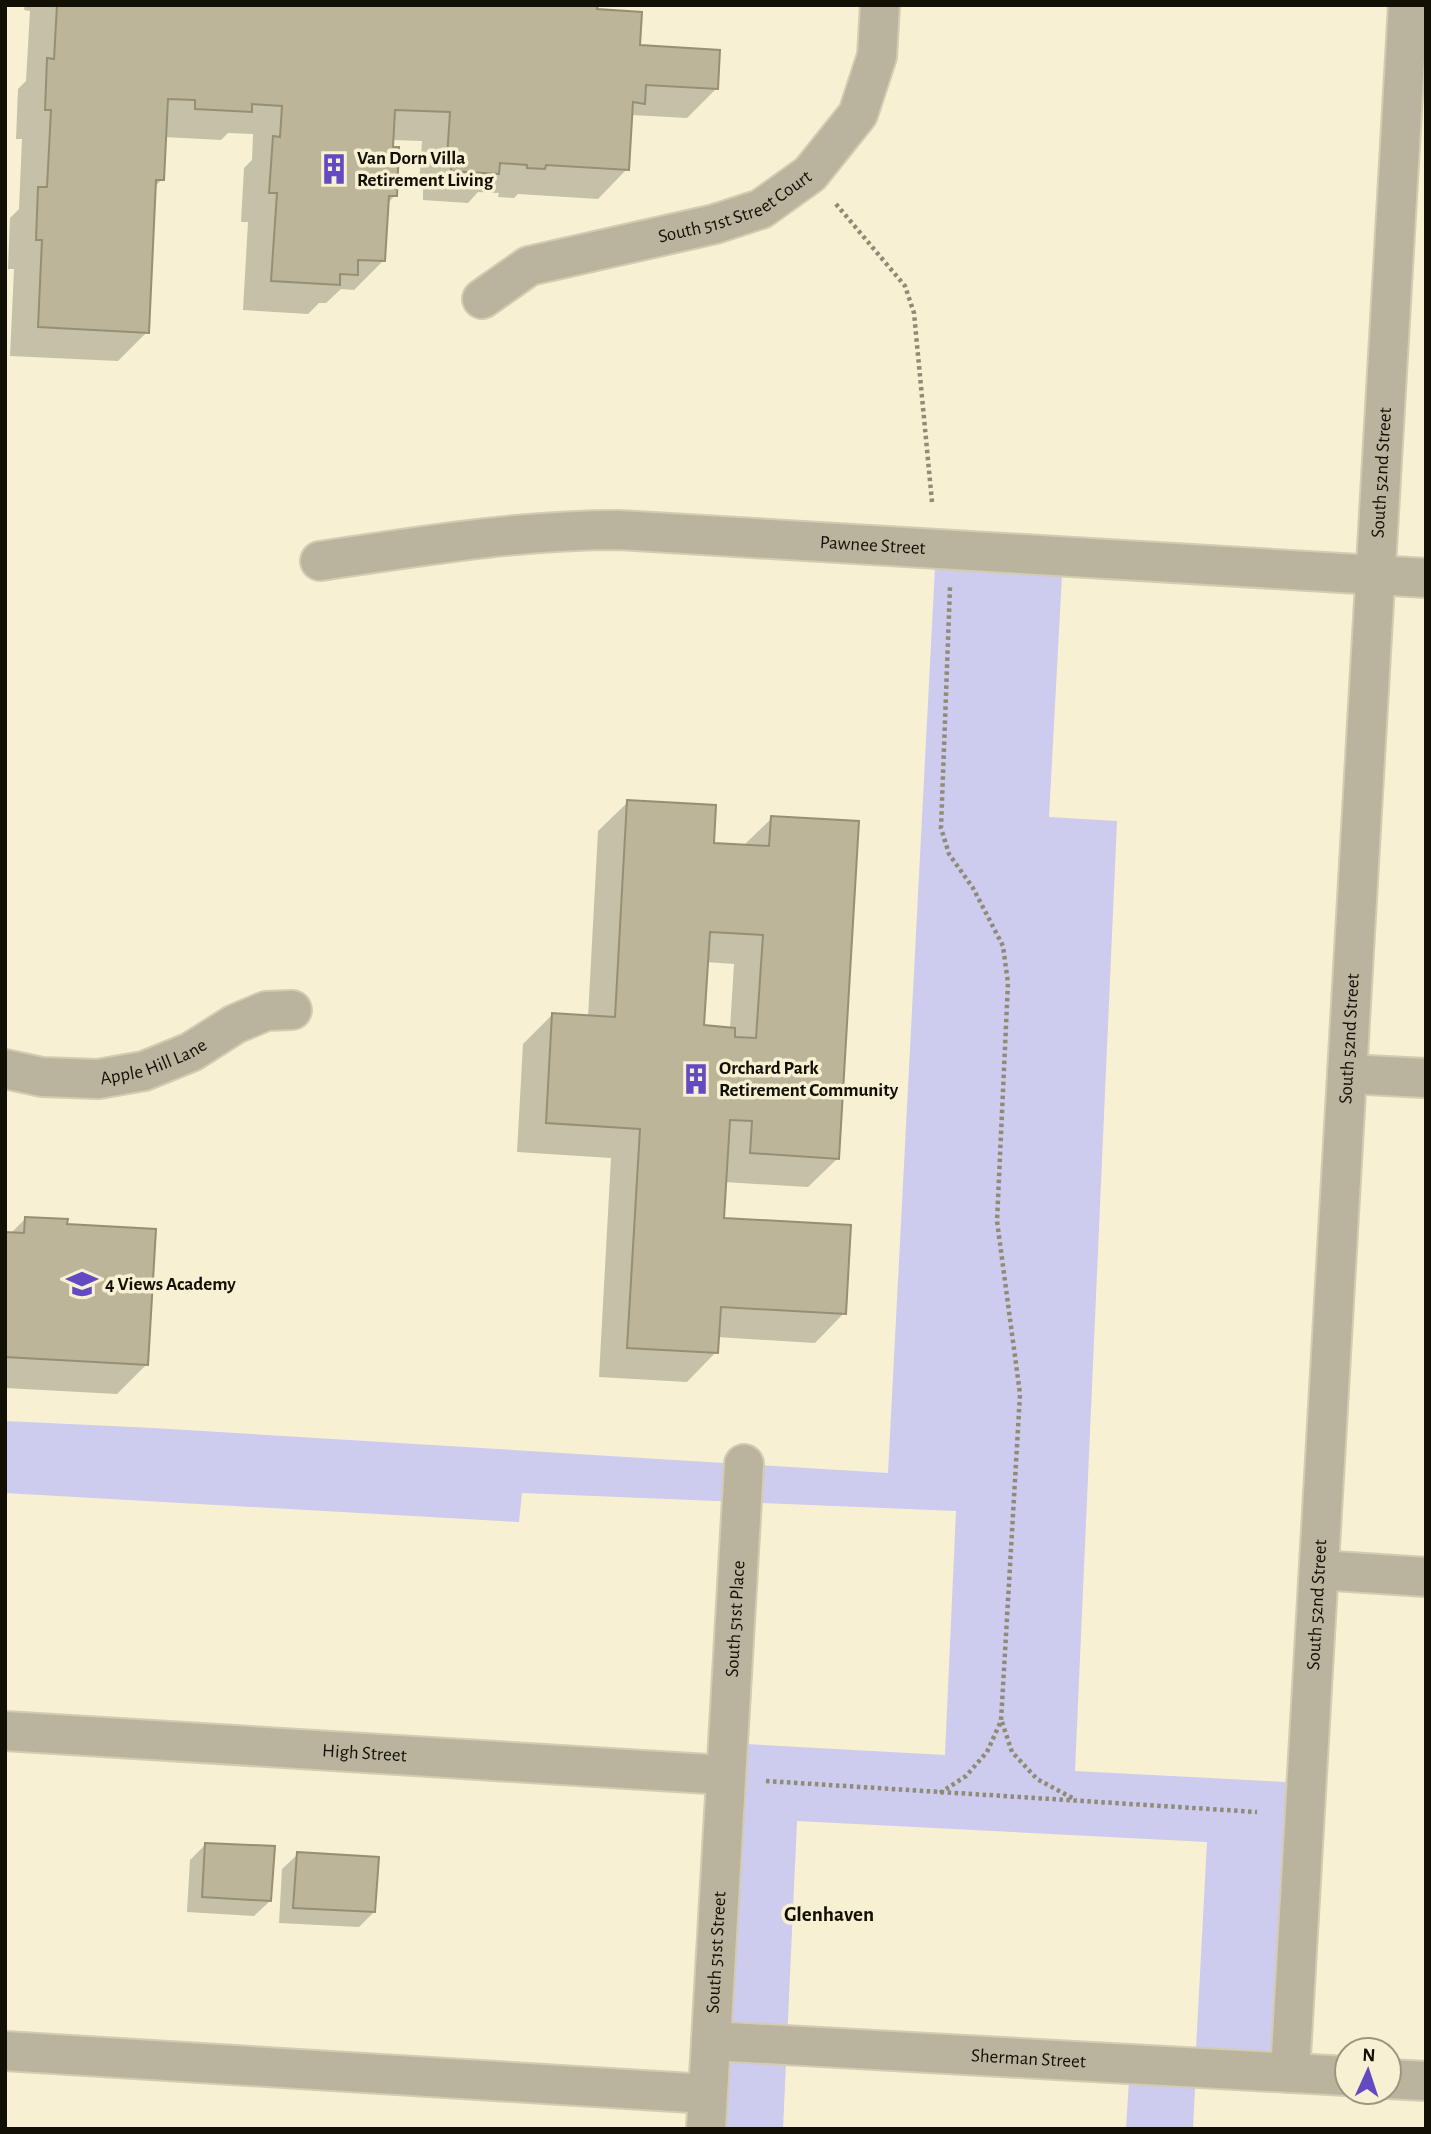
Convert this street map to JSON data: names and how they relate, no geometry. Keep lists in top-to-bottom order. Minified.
{"streets":{"street":["South 51st Street Court","South 52nd Street","Pawnee Street","Apple Hill Lane","South 51st Place","High Street","South 51st Street","Sherman Street"]},"crossings":[["South 52nd Street","Pawnee Street"],["South 52nd Street","Sherman Street"],["South 51st Place","High Street"],["South 51st Place","South 51st Street"],["High Street","South 51st Street"],["South 51st Street","Sherman Street"]],"districts":["Glenhaven"],"places":{"building":["Van Dorn Villa Retirement Living","Orchard Park Retirement Community"],"school or university":["4 Views Academy"]},"north":"top"}
